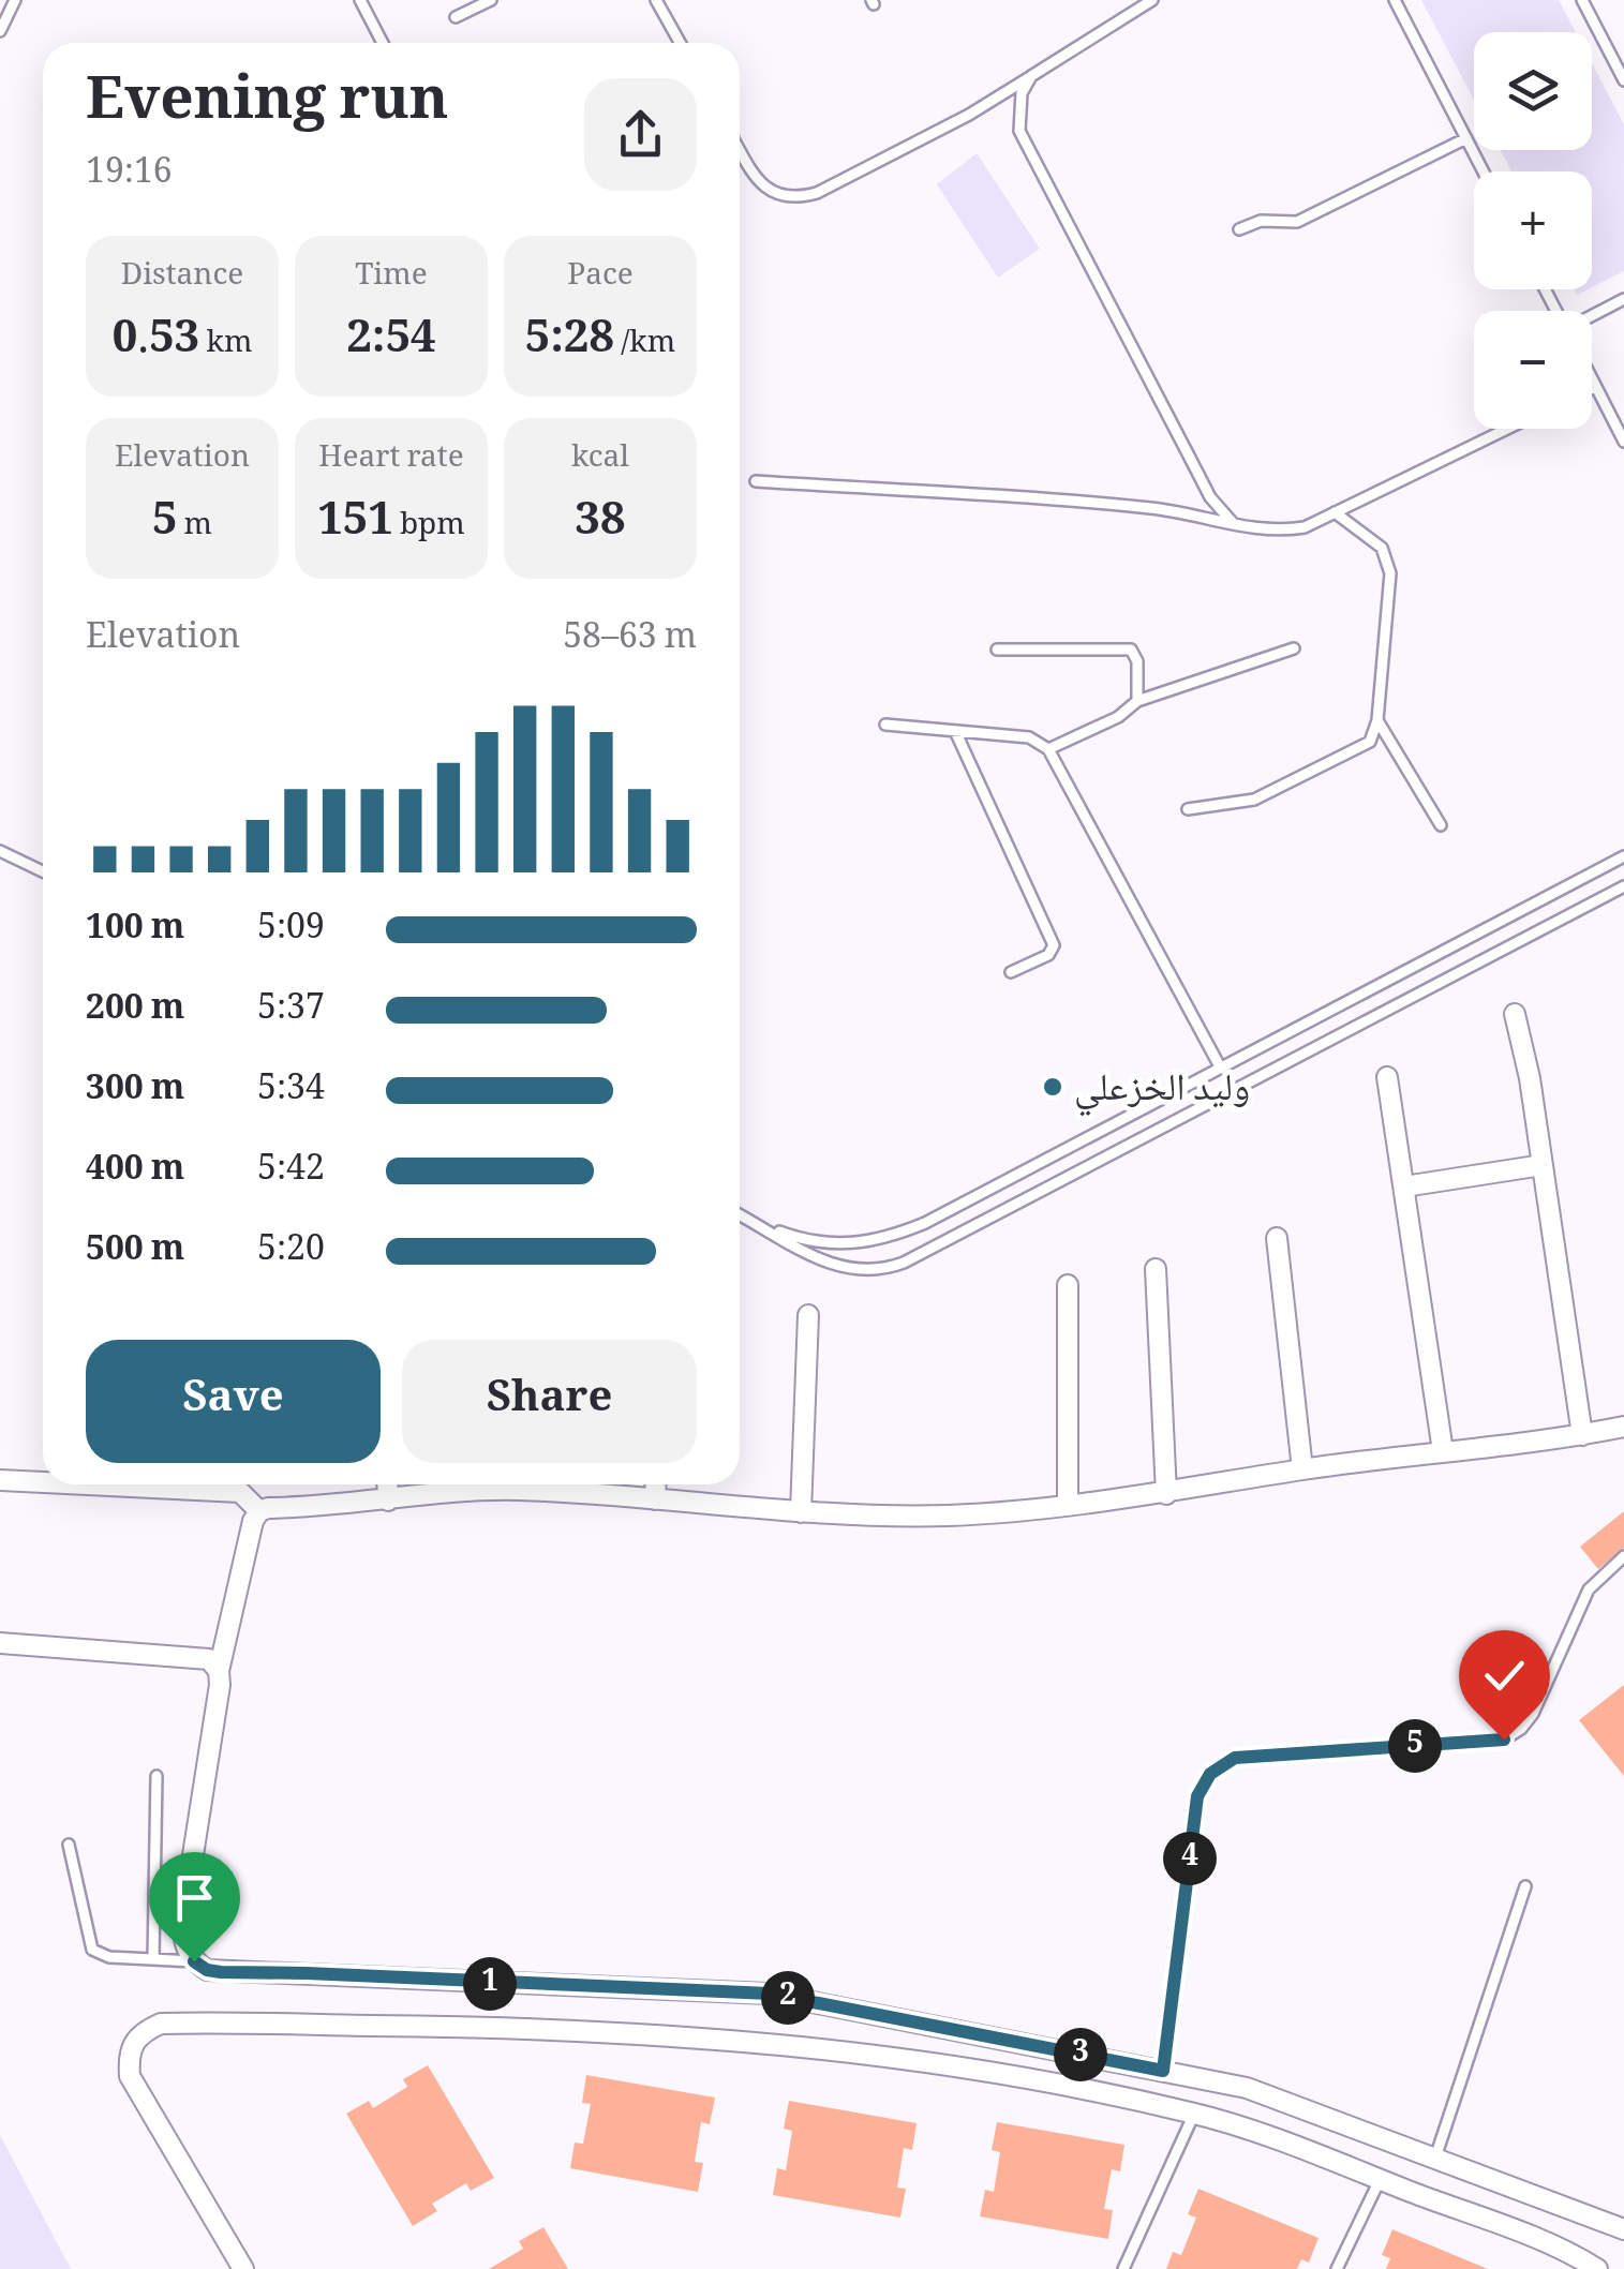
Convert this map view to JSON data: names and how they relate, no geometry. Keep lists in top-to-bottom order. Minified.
{"places":["وليد الخزعلي"],"page":{"map_buttons":["+","−"],"heading":["Evening run","19:16"],"stats":[["Distance","0.53 km"],["Time","2:54"],["Pace","5:28 /km"],["Elevation","5 m"],["Heart rate","151 bpm"],["kcal","38"]],"chart":["Elevation","58–63 m"],"list":[{"name":"100 m","note":"5:09"},{"name":"200 m","note":"5:37"},{"name":"300 m","note":"5:34"},{"name":"400 m","note":"5:42"},{"name":"500 m","note":"5:20"}],"buttons":["Save","Share"],"pins":["5","4","1","2","3"]}}
